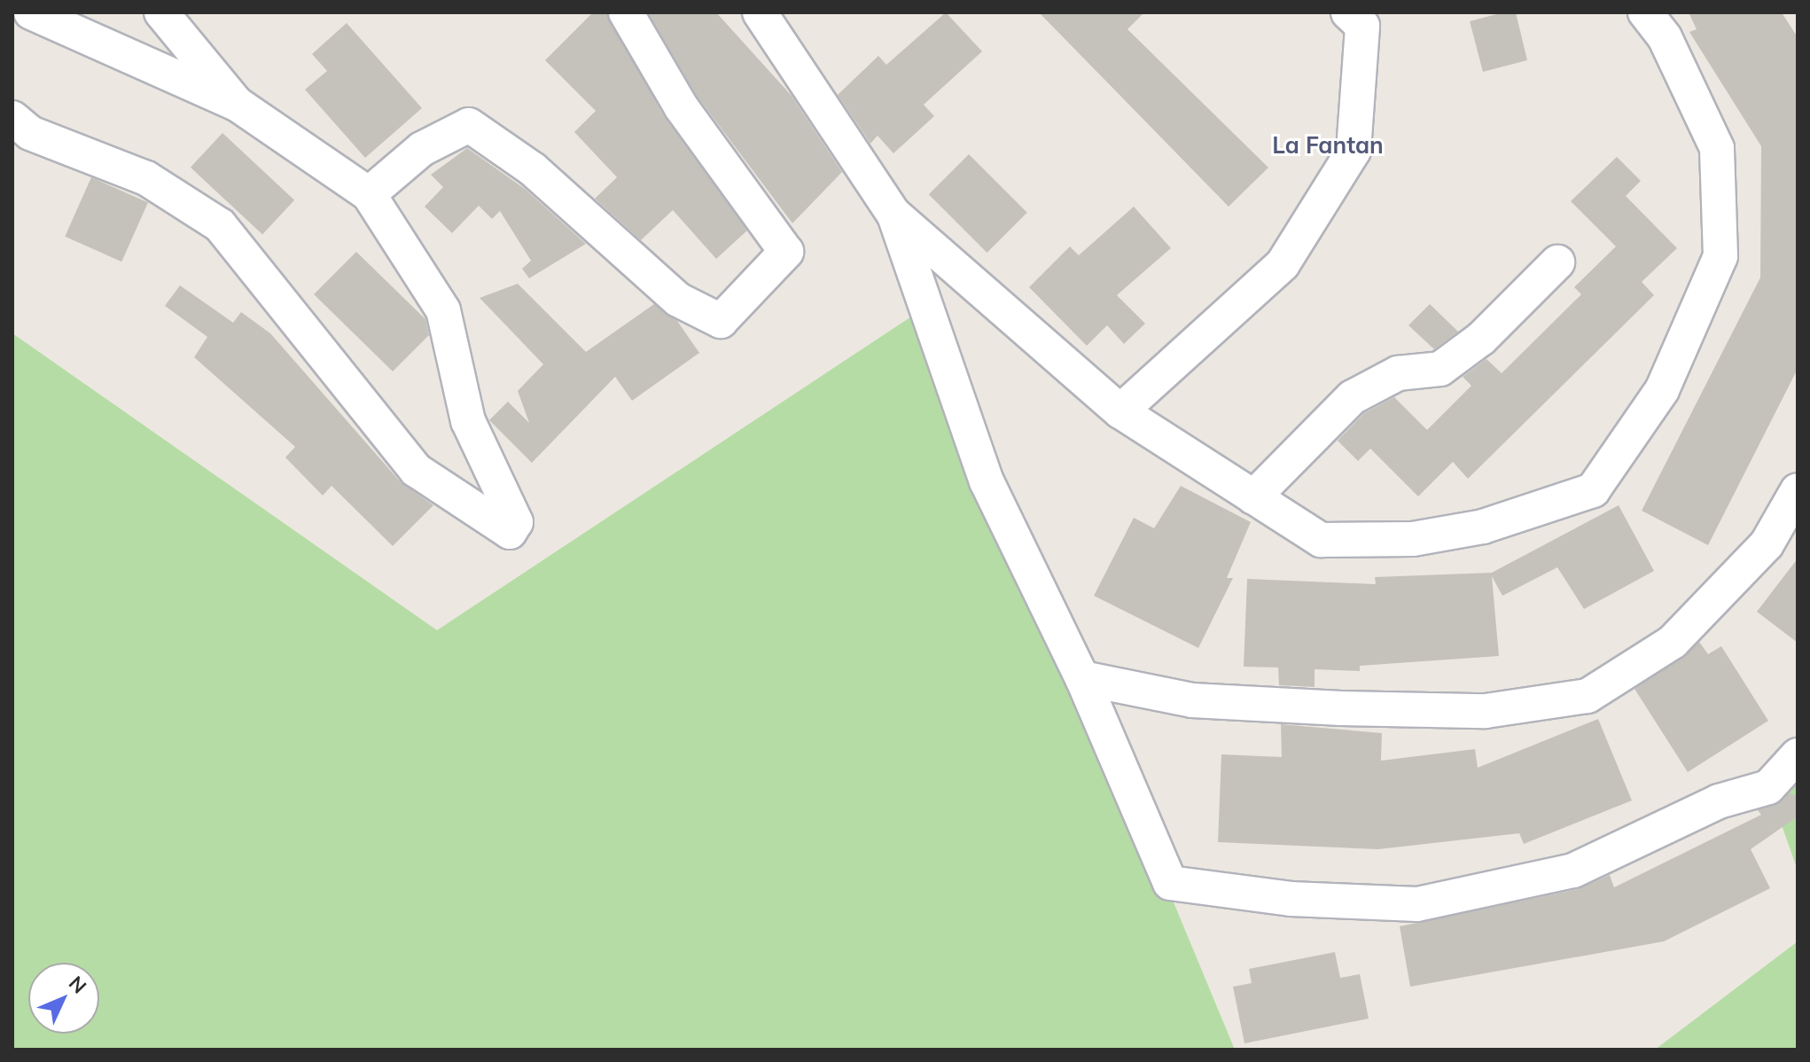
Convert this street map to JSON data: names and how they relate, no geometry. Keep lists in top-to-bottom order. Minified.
{"districts":["La Fantan"],"north":"top right"}
